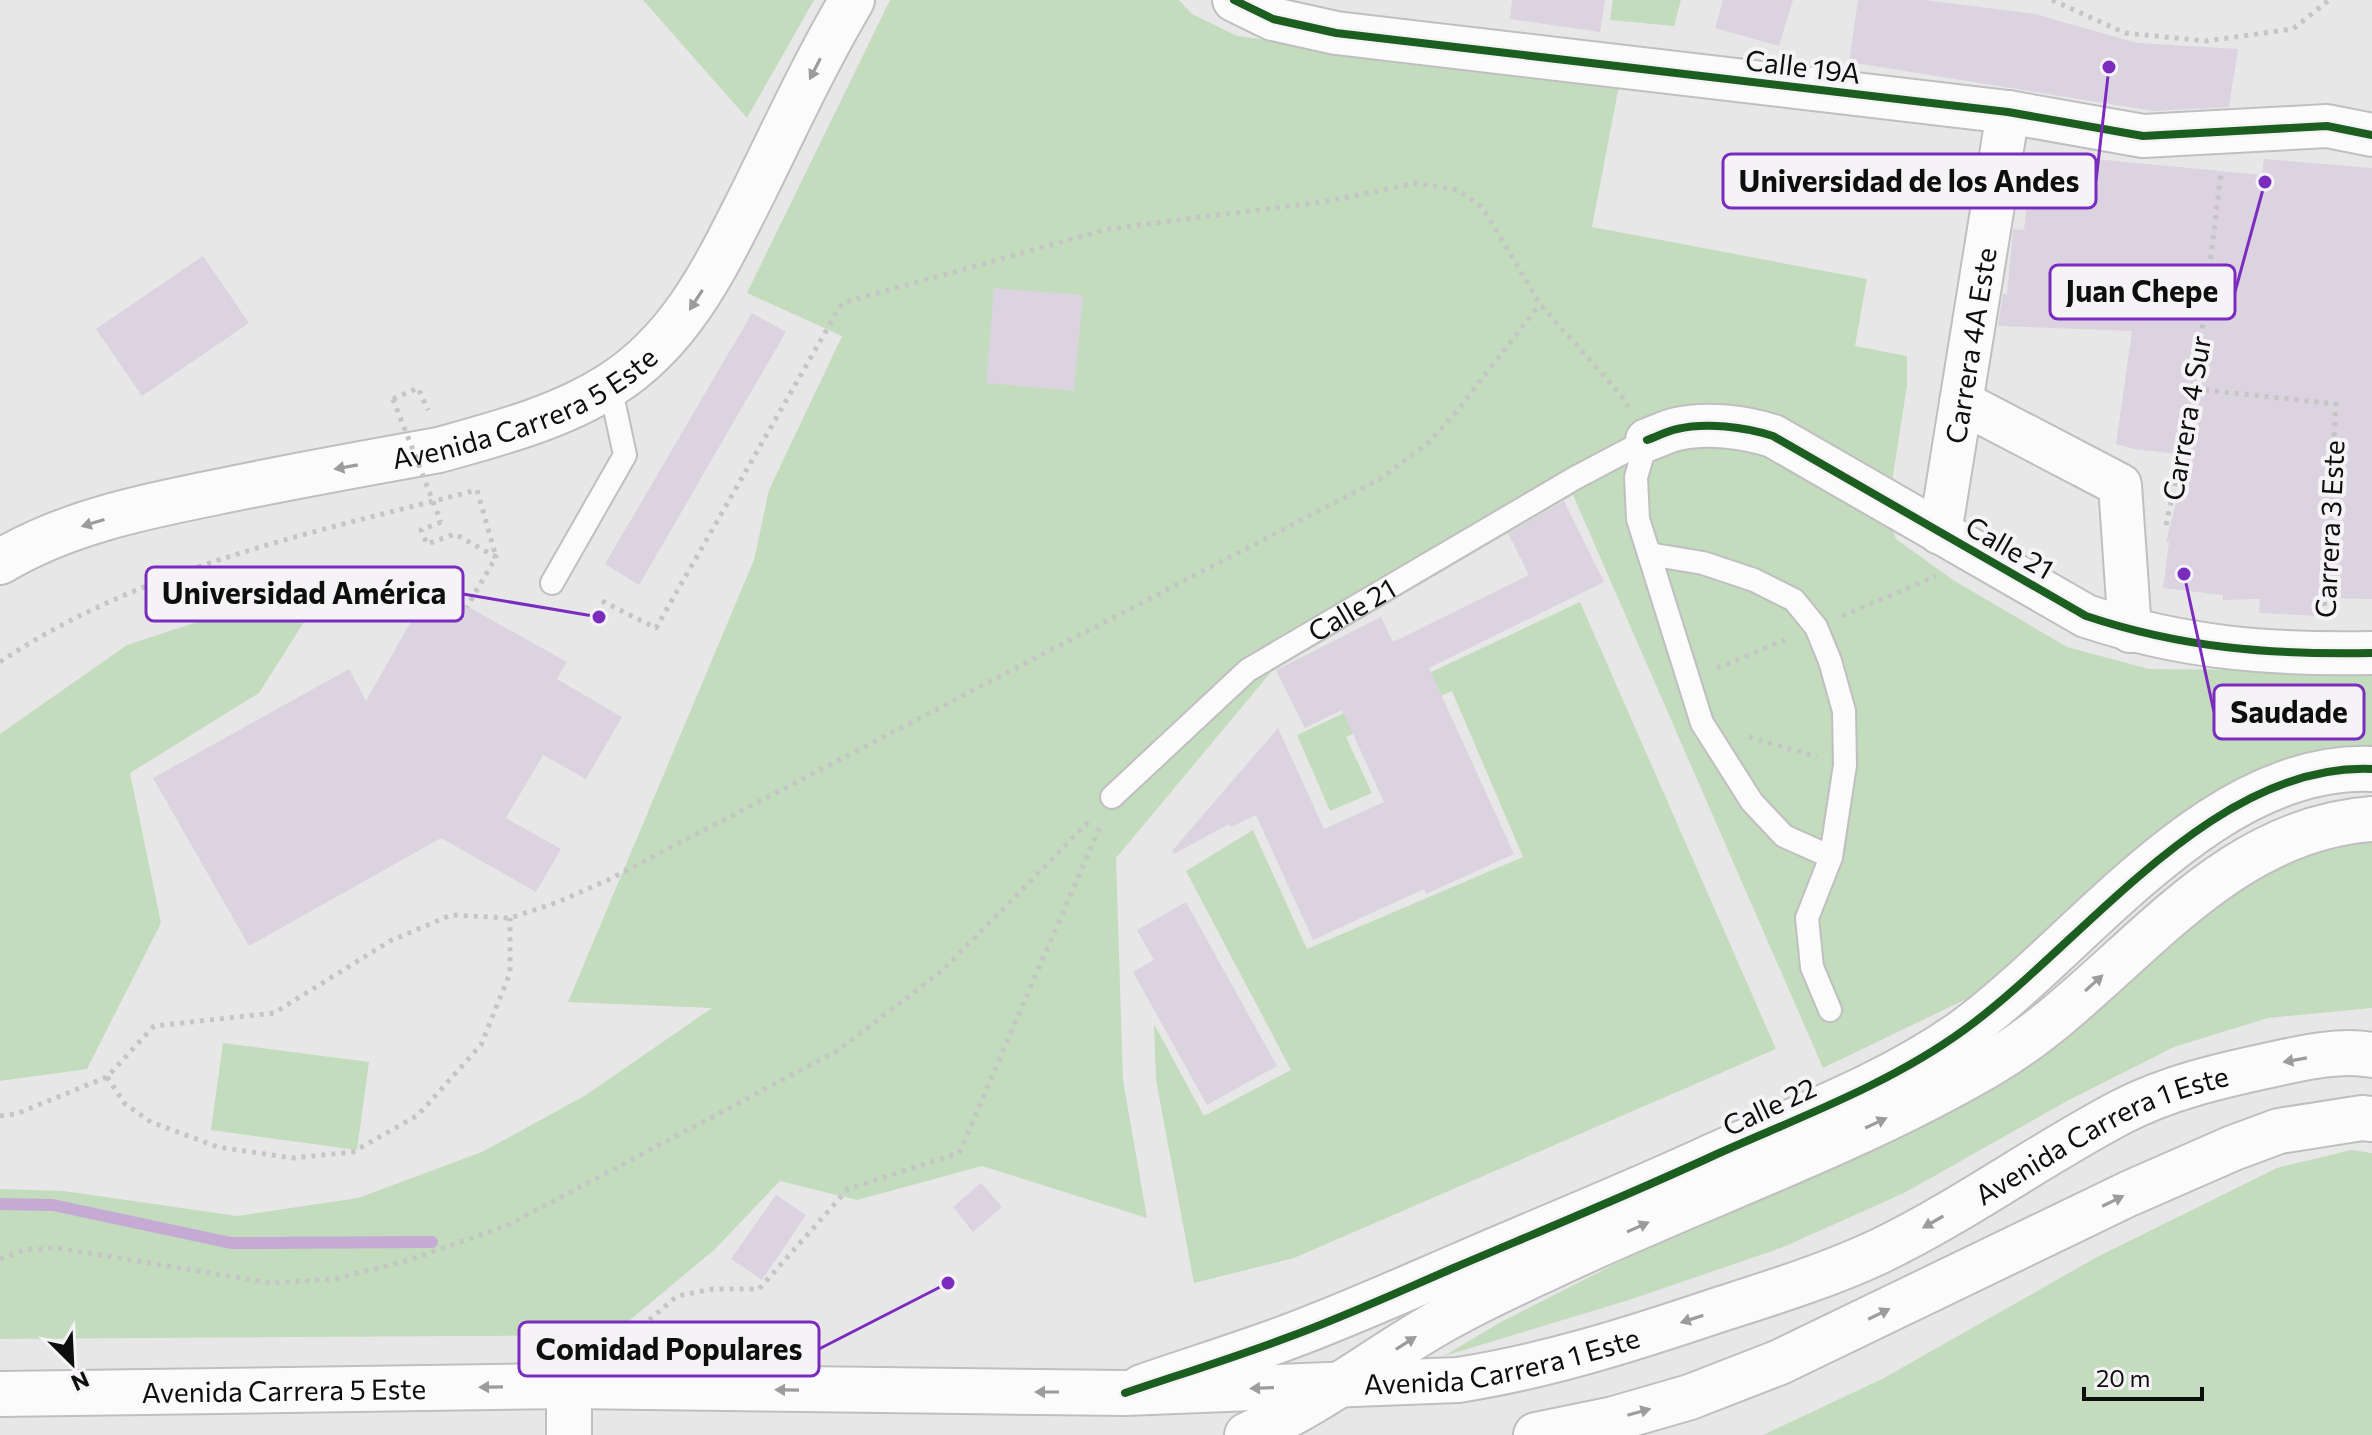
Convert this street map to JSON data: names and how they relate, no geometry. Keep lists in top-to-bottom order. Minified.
{"streets":{"main road":["Avenida Carrera 5 Este","Calle 22","Avenida Carrera 1 Este"],"street":["Calle 19A","Carrera 4A Este","Calle 21"],"path":["Carrera 4 Sur","Carrera 3 Este"]},"crossings":[["Calle 19A","Carrera 4A Este"],["Carrera 4A Este","Calle 21"],["Avenida Carrera 5 Este","Avenida Carrera 1 Este"],["Carrera 4 Sur","Carrera 3 Este"],["Carrera 3 Este","Calle 21"],["Calle 22","Avenida Carrera 1 Este"]],"one_way":["Avenida Carrera 5 Este"],"places":["Universidad de los Andes","Juan Chepe","Saudade","Universidad América","Comidad Populares"],"scale_bar":"20 m","north":"bottom right"}
